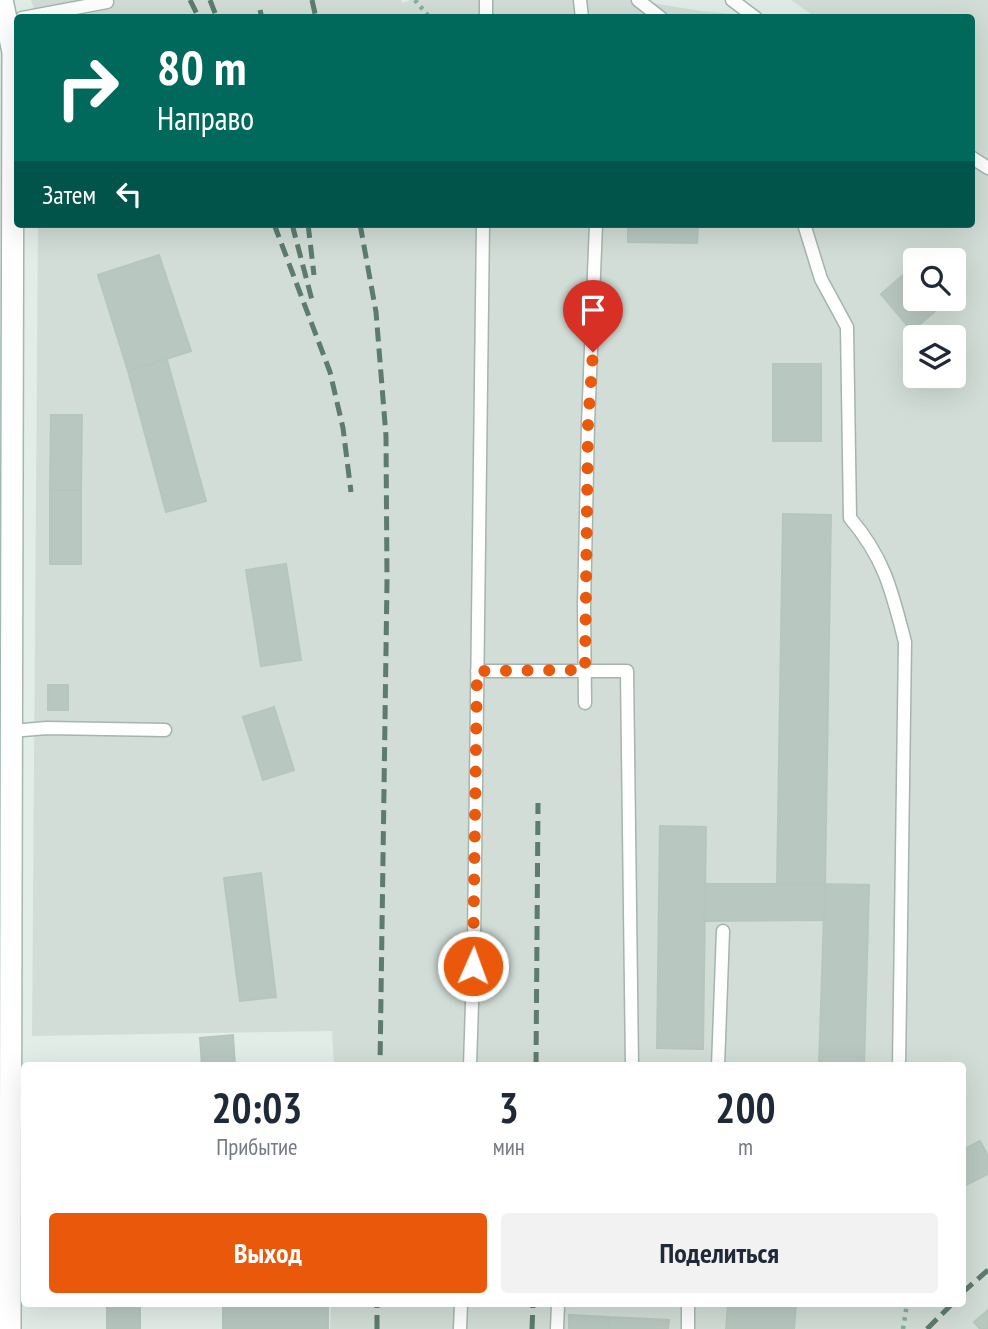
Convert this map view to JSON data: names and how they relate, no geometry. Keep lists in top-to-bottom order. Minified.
{"page":{"turn":["80 m","Направо"],"then":"Затем","eta":["20:03","Прибытие","3","мин","200","m"],"buttons":["Выход","Поделиться"]}}
